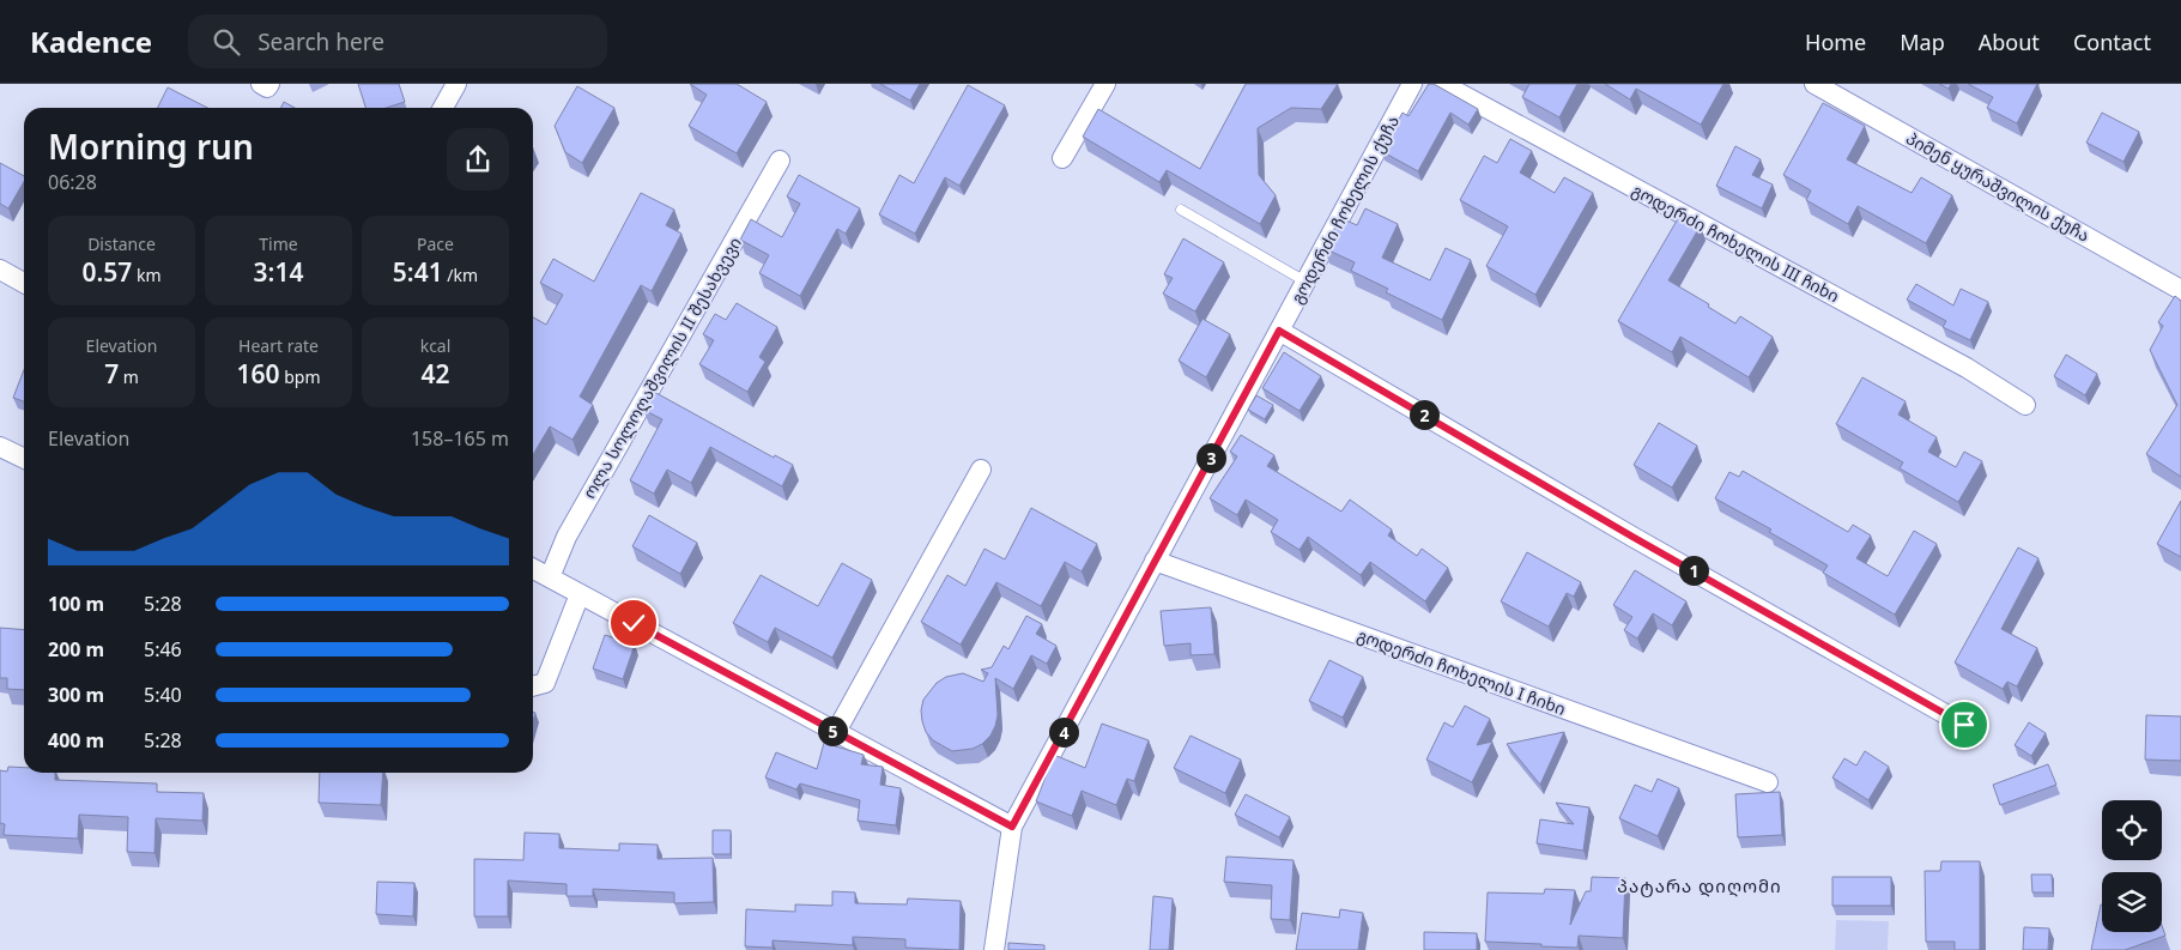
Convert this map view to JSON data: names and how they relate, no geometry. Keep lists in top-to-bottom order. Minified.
{"streets":{"street":["პიმენ ყურაშვილის ქუჩა","გოდერძი ჩოხელის ქუჩა","გოდერძი ჩოხელის III ჩიხი","ოლა სოლოღაშვილის II შესახვევი","გოდერძი ჩოხელის I ჩიხი"]},"crossings":[["გოდერძი ჩოხელის ქუჩა","გოდერძი ჩოხელის I ჩიხი"]],"districts":["პატარა დიღომი"],"page":{"header":"Kadence","search":"Search here","nav":["Home","Map","About","Contact"],"heading":["Morning run","06:28"],"stats":[["Distance","0.57 km"],["Time","3:14"],["Pace","5:41 /km"],["Elevation","7 m"],["Heart rate","160 bpm"],["kcal","42"]],"pins":["2","3","1","5","4"],"chart":["Elevation","158–165 m"],"list":[{"name":"100 m","note":"5:28"},{"name":"200 m","note":"5:46"},{"name":"300 m","note":"5:40"},{"name":"400 m","note":"5:28"}]}}
